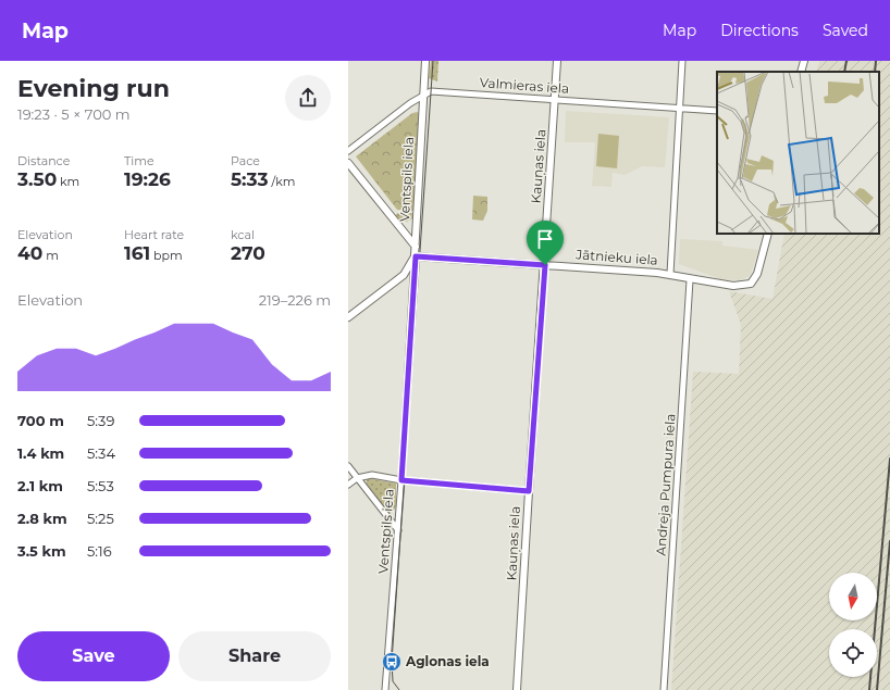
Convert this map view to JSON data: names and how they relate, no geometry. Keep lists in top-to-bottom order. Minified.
{"streets":{"street":["Valmieras iela","Kauņas iela","Ventspils iela","Jātnieku iela","Andreja Pumpura iela"]},"crossings":[["Valmieras iela","Kauņas iela"],["Valmieras iela","Ventspils iela"],["Kauņas iela","Jātnieku iela"],["Ventspils iela","Jātnieku iela"],["Jātnieku iela","Andreja Pumpura iela"]],"places":{"bus stop":["Aglonas iela"]},"north":"bottom","page":{"header":"Map","nav":["Map","Directions","Saved"],"heading":["Evening run","19:23 · 5 × 700 m"],"stats":[["Distance","3.50 km"],["Time","19:26"],["Pace","5:33 /km"],["Elevation","40 m"],["Heart rate","161 bpm"],["kcal","270"]],"chart":["Elevation","219–226 m"],"list":[{"name":"700 m","note":"5:39"},{"name":"1.4 km","note":"5:34"},{"name":"2.1 km","note":"5:53"},{"name":"2.8 km","note":"5:25"},{"name":"3.5 km","note":"5:16"}],"buttons":["Save","Share"]}}
